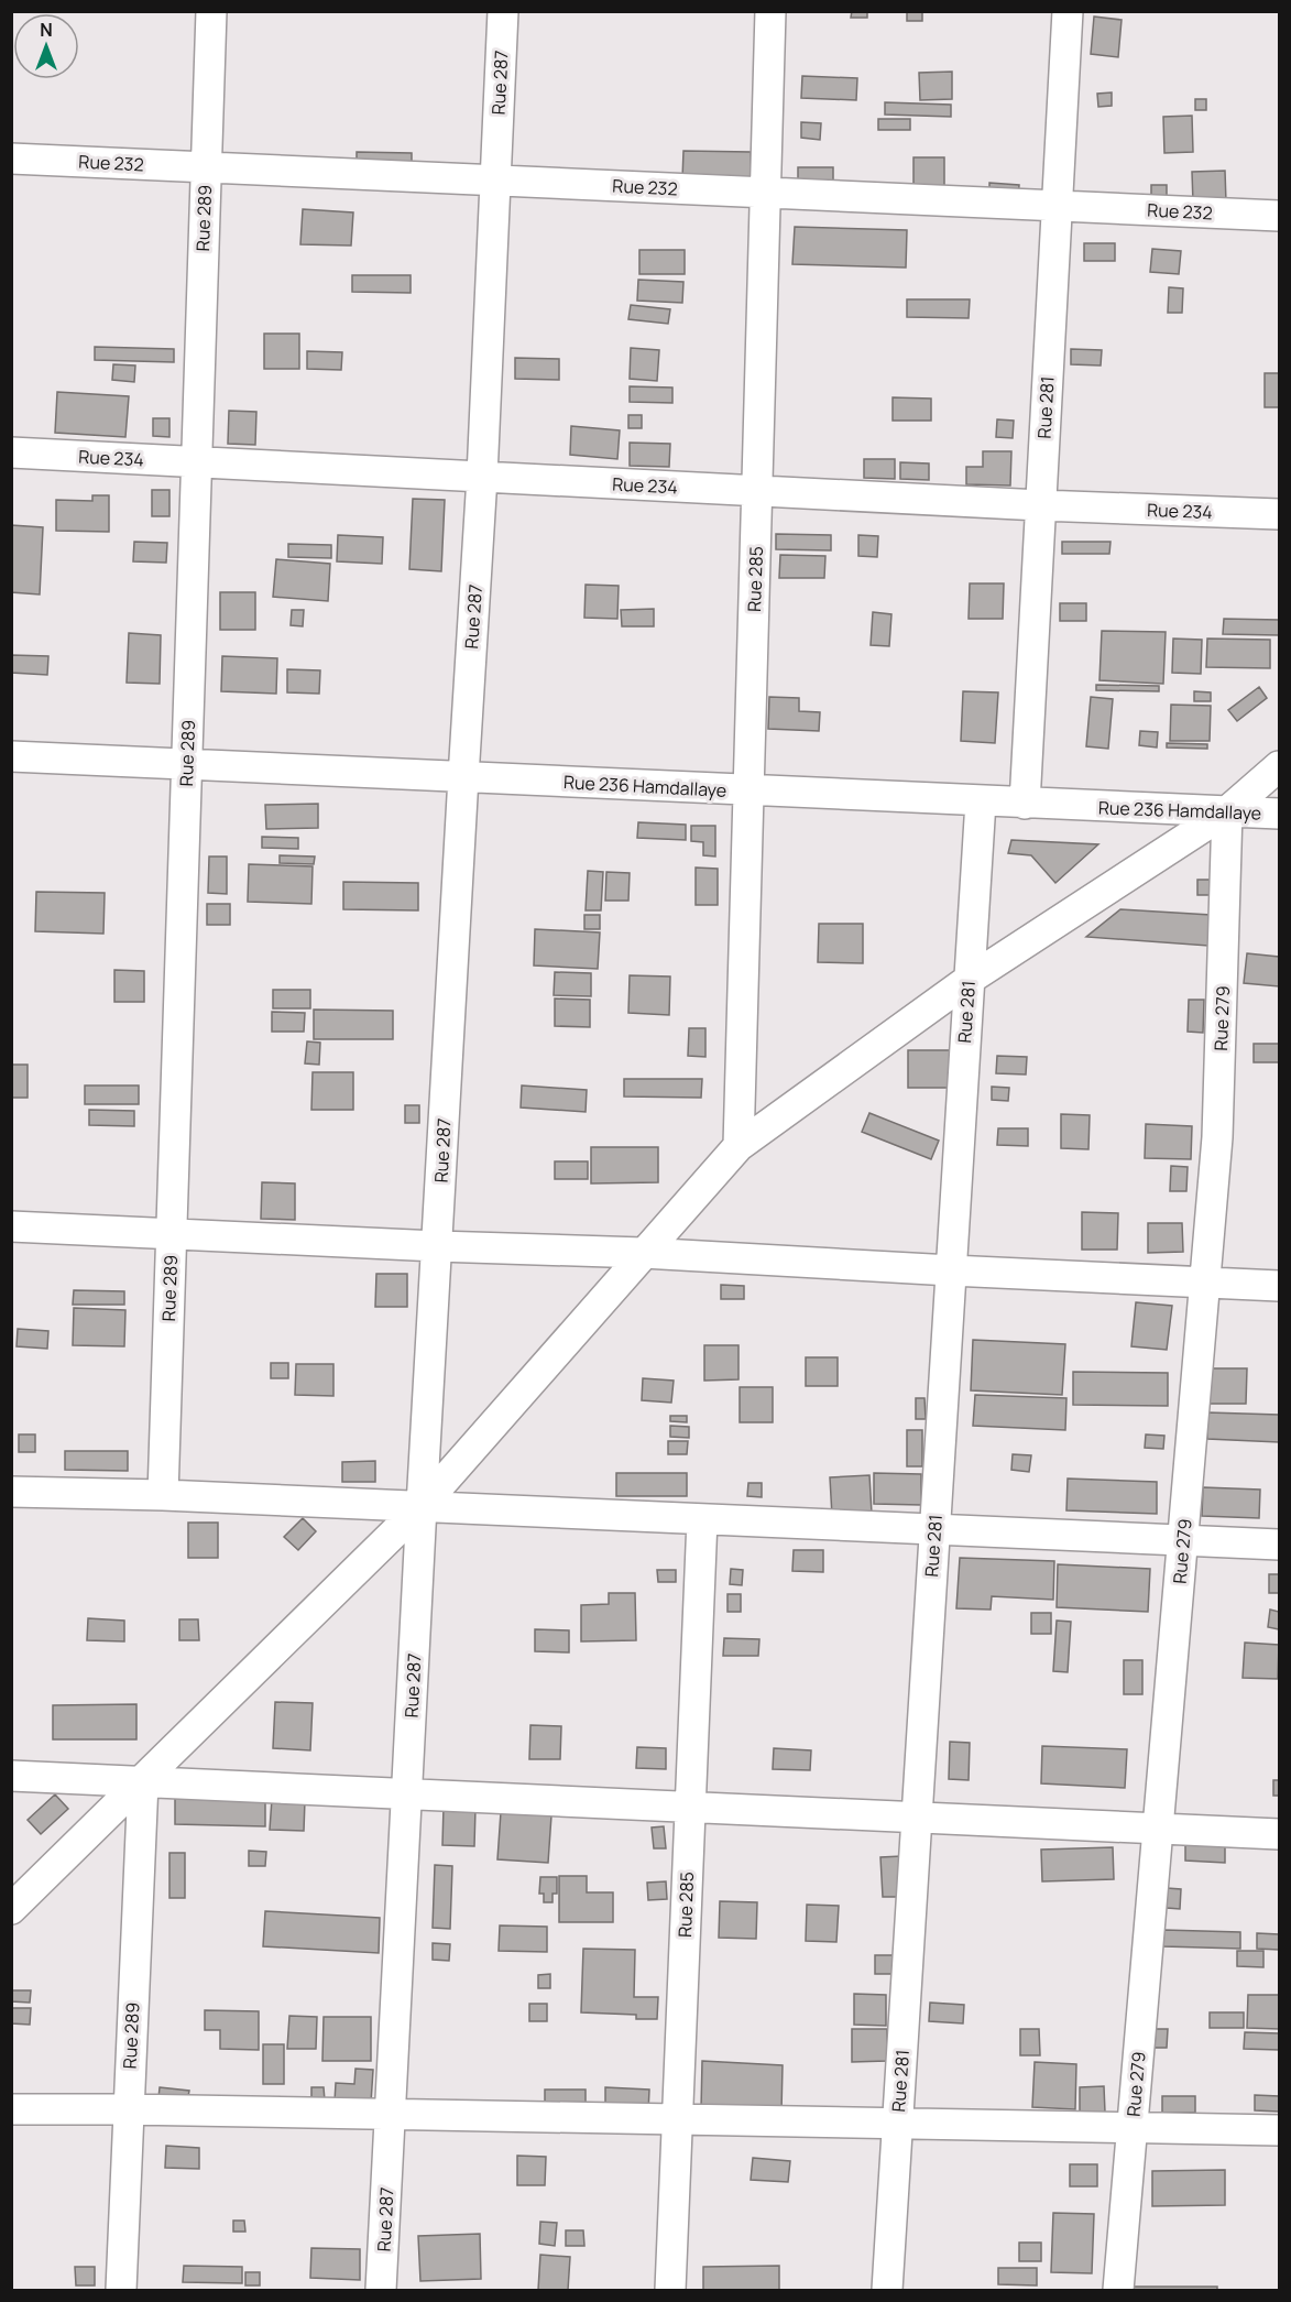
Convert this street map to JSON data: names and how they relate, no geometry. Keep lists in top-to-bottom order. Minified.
{"streets":{"street":["Rue 287","Rue 232","Rue 289","Rue 281","Rue 234","Rue 285","Rue 236 Hamdallaye","Rue 279"]},"crossings":[["Rue 287","Rue 232"],["Rue 287","Rue 234"],["Rue 287","Rue 236 Hamdallaye"],["Rue 232","Rue 289"],["Rue 232","Rue 281"],["Rue 232","Rue 285"],["Rue 289","Rue 234"],["Rue 289","Rue 236 Hamdallaye"],["Rue 281","Rue 234"],["Rue 281","Rue 236 Hamdallaye"],["Rue 234","Rue 285"],["Rue 285","Rue 236 Hamdallaye"],["Rue 236 Hamdallaye","Rue 279"]],"north":"top"}
